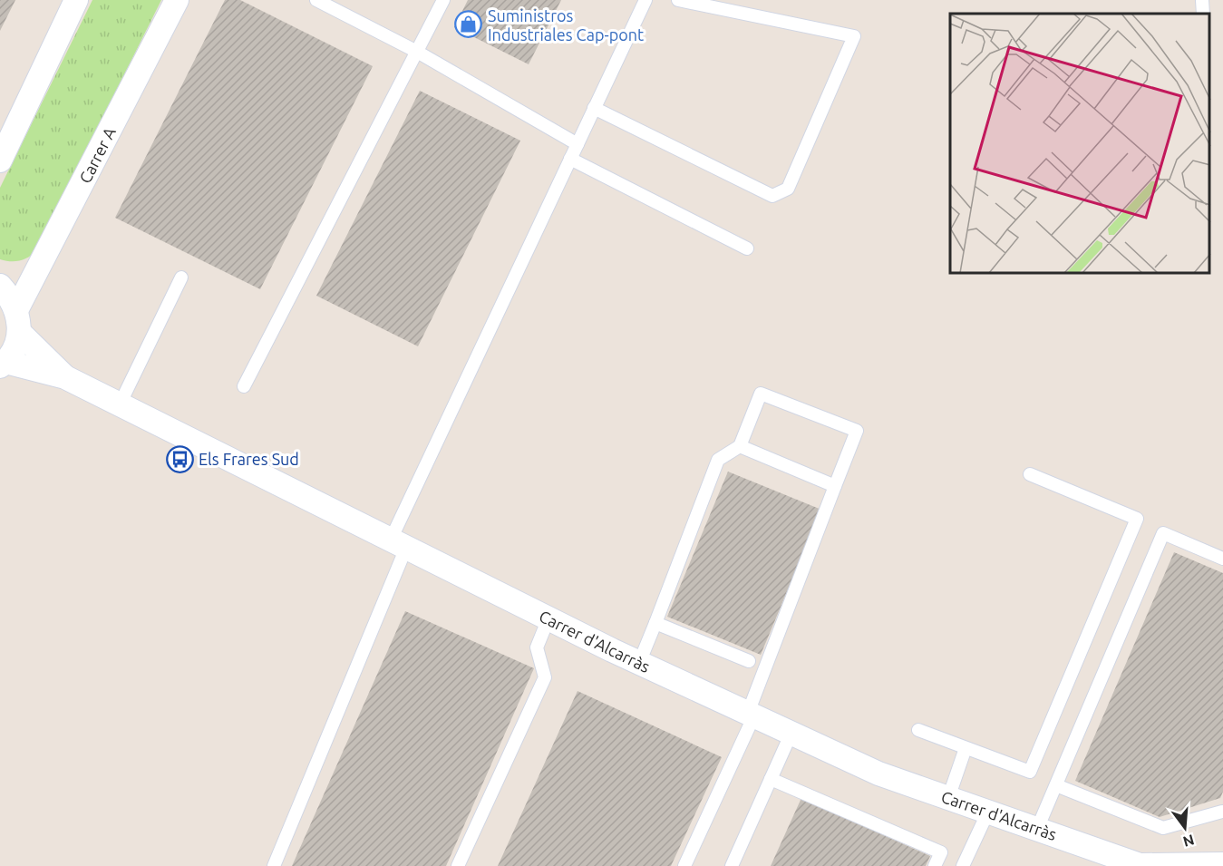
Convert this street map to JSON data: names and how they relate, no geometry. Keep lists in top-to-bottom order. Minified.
{"streets":{"street":["Carrer A","Carrer d'Alcarràs"]},"crossings":[["Carrer A","Carrer d'Alcarràs"]],"places":{"shop":["Suministros Industriales Cap-pont"],"bus stop":["Els Frares Sud"]},"north":"bottom"}
